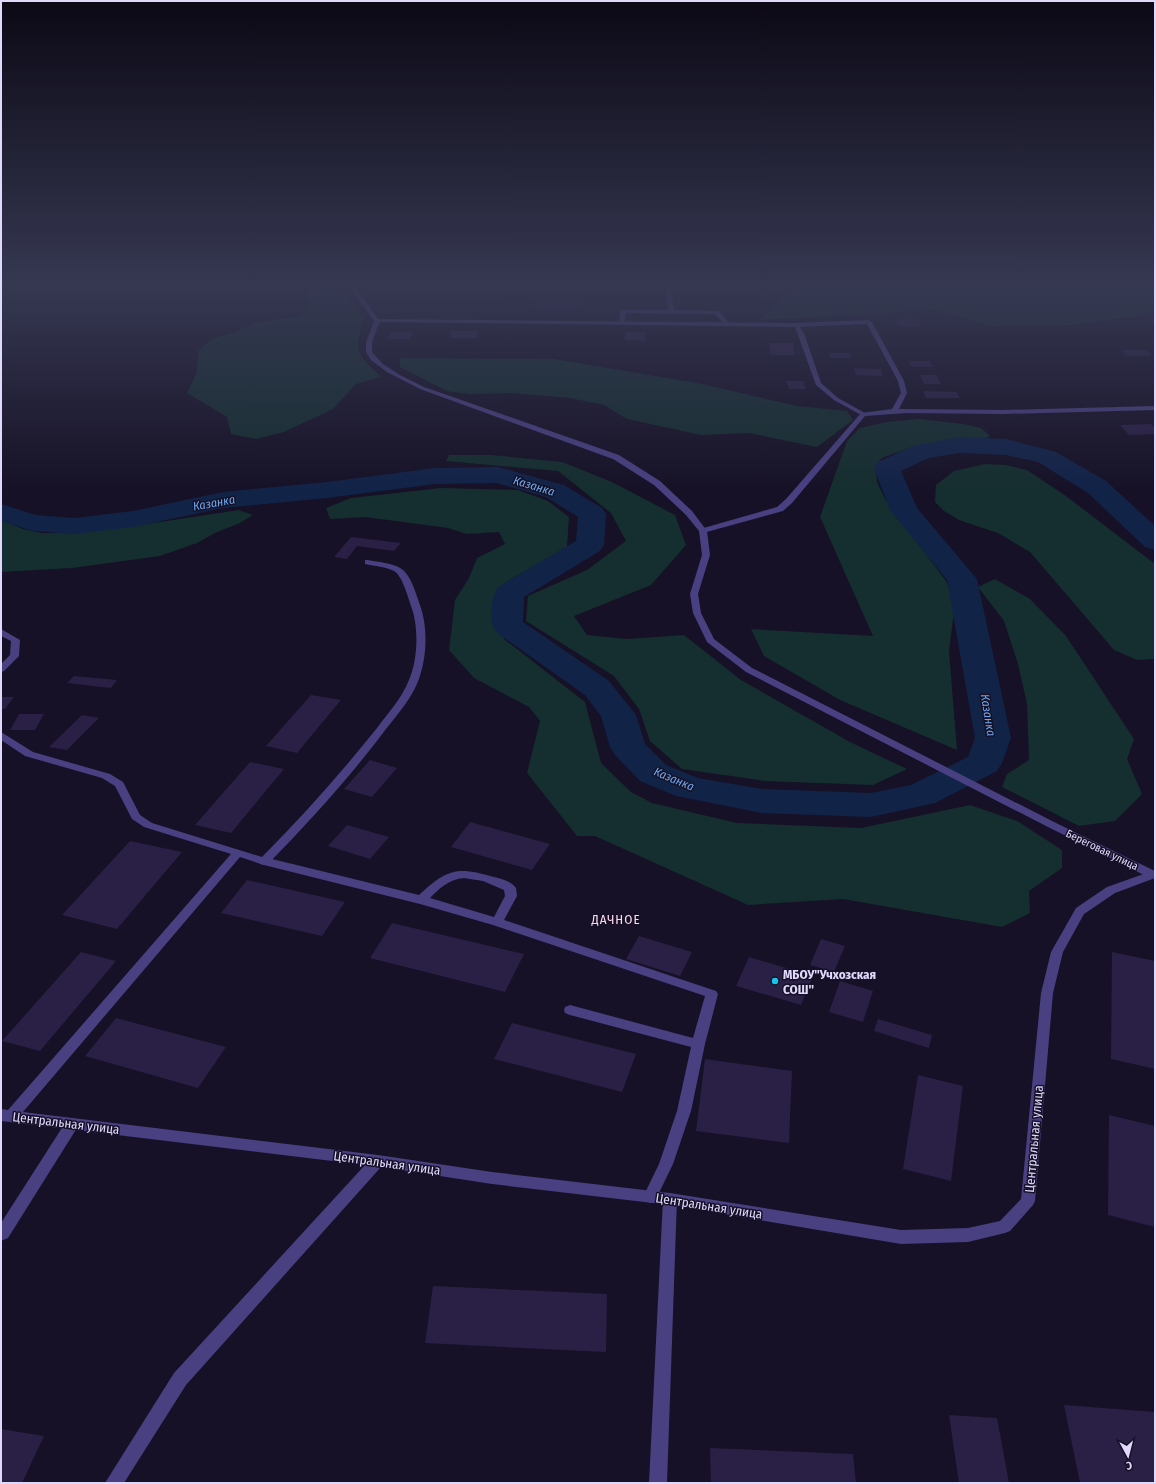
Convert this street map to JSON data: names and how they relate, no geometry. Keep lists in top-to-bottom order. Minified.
{"streets":{"street":["Береговая улица","Центральная улица"]},"crossings":[["Береговая улица","Центральная улица"]],"districts":["ДАЧНОЕ"],"water":["Казанка"],"places":["МБОУ\"Учхозская СОШ\""],"north":"bottom"}
